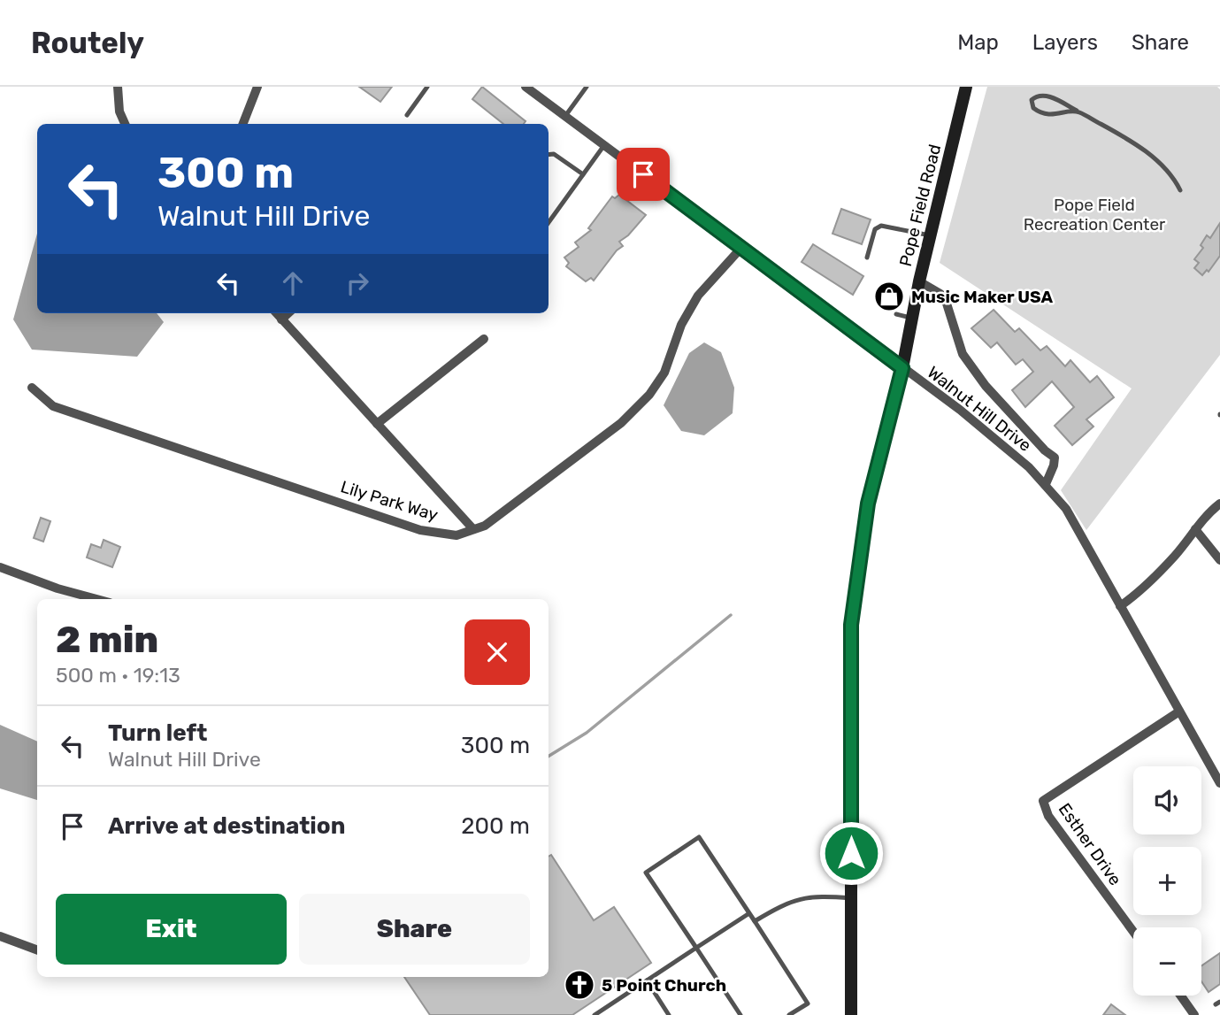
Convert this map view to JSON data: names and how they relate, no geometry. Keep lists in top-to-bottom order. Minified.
{"streets":{"street":["Pope Field Road","Walnut Hill Drive","Lily Park Way","Esther Drive"]},"crossings":[["Pope Field Road","Walnut Hill Drive"],["Walnut Hill Drive","Lily Park Way"],["Walnut Hill Drive","Esther Drive"]],"parks":["Pope Field Recreation Center"],"places":{"shop":["Music Maker USA"],"church":["5 Point Church"]},"page":{"header":"Routely","nav":["Map","Layers","Share"],"turn":["300 m","Walnut Hill Drive"],"heading":["2 min","500 m · 19:13"],"list":[{"name":"Turn left","note":"Walnut Hill Drive","value":"300 m"},{"name":"Arrive at destination","value":"200 m"}],"map_buttons":["+","−"],"buttons":["Exit","Share"]}}
